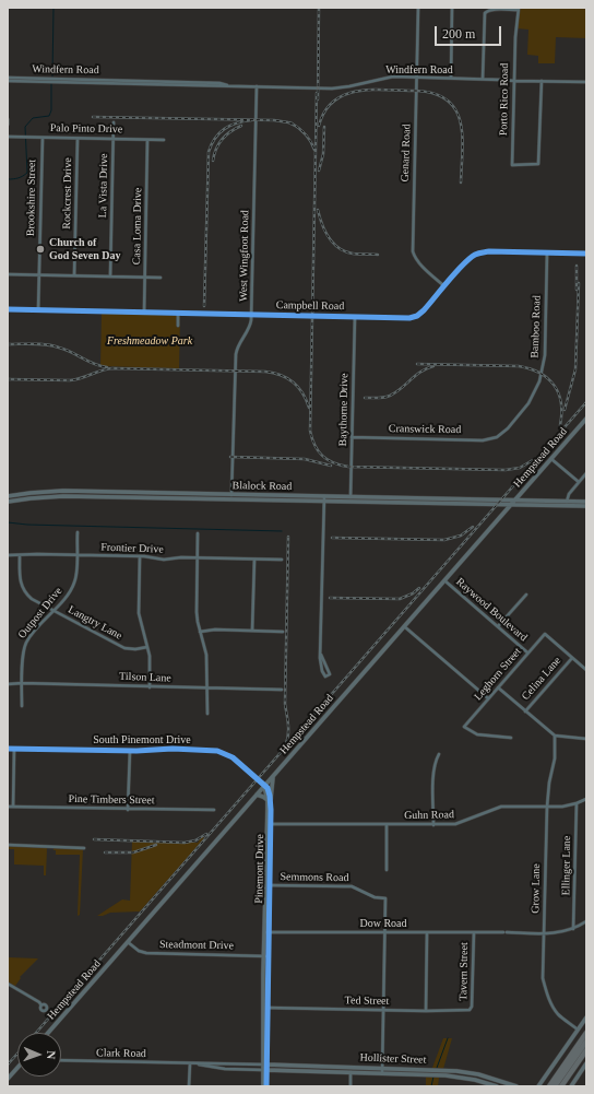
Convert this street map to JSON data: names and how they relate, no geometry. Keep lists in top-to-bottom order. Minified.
{"streets":{"main road":["Hempstead Road","Blalock Road","Pinemont Drive","Hollister Street"],"street":["Windfern Road","Porto Rico Road","Palo Pinto Drive","Genard Road","La Vista Drive","Rockcrest Drive","Brookshire Street","Casa Loma Drive","West Wingfoot Road","Campbell Road","Bamboo Road","Baythorne Drive","Cranswick Road","Frontier Drive","Raywood Boulevard","Outpost Drive","Langtry Lane","Leghorn Street","Tilson Lane","Celina Lane","South Pinemont Drive","Pine Timbers Street","Guhn Road","Ellinger Lane","Semmons Road","Grow Lane","Dow Road","Steadmont Drive","Tavern Street","Ted Street","Clark Road"]},"crossings":[["Windfern Road","Porto Rico Road"],["Windfern Road","Genard Road"],["Windfern Road","West Wingfoot Road"],["Palo Pinto Drive","La Vista Drive"],["Palo Pinto Drive","Rockcrest Drive"],["Palo Pinto Drive","Brookshire Street"],["Palo Pinto Drive","Casa Loma Drive"],["Genard Road","Campbell Road"],["Brookshire Street","Campbell Road"],["Casa Loma Drive","Campbell Road"],["West Wingfoot Road","Campbell Road"],["West Wingfoot Road","Blalock Road"],["Campbell Road","Bamboo Road"],["Campbell Road","Baythorne Drive"],["Bamboo Road","Cranswick Road"],["Baythorne Drive","Cranswick Road"],["Baythorne Drive","Blalock Road"],["Hempstead Road","Blalock Road"],["Hempstead Road","Raywood Boulevard"],["Hempstead Road","South Pinemont Drive"],["Hempstead Road","Pinemont Drive"],["Hempstead Road","Steadmont Drive"],["Frontier Drive","Outpost Drive"],["Frontier Drive","Langtry Lane"],["Raywood Boulevard","Leghorn Street"],["Raywood Boulevard","Celina Lane"],["Outpost Drive","Langtry Lane"],["Outpost Drive","Tilson Lane"],["South Pinemont Drive","Pinemont Drive"],["Guhn Road","Ellinger Lane"],["Guhn Road","Pinemont Drive"],["Guhn Road","Grow Lane"],["Ellinger Lane","Dow Road"],["Pinemont Drive","Semmons Road"],["Pinemont Drive","Dow Road"],["Pinemont Drive","Steadmont Drive"],["Pinemont Drive","Ted Street"],["Pinemont Drive","Clark Road"],["Pinemont Drive","Hollister Street"],["Semmons Road","Dow Road"],["Grow Lane","Dow Road"],["Dow Road","Tavern Street"],["Tavern Street","Ted Street"],["Clark Road","Hollister Street"]],"parks":["Freshmeadow Park"],"places":["Church of God Seven Day"],"scale_bar":"200 m","north":"right"}
